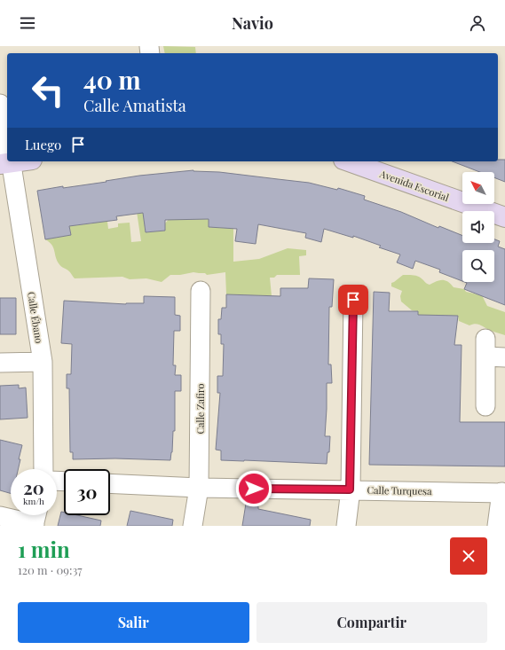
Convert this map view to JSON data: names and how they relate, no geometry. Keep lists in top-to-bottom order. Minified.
{"streets":{"street":["Avenida Escorial","Calle Ébano","Calle Zafiro","Calle Turquesa"]},"crossings":[["Calle Zafiro","Calle Turquesa"]],"north":"top left","page":{"header":"Navio","turn":["40 m","Calle Amatista"],"then":"Luego","speed":"20 km/h","limit":"30","heading":["1 min","120 m · 09:37"],"buttons":["Salir","Compartir"]}}
